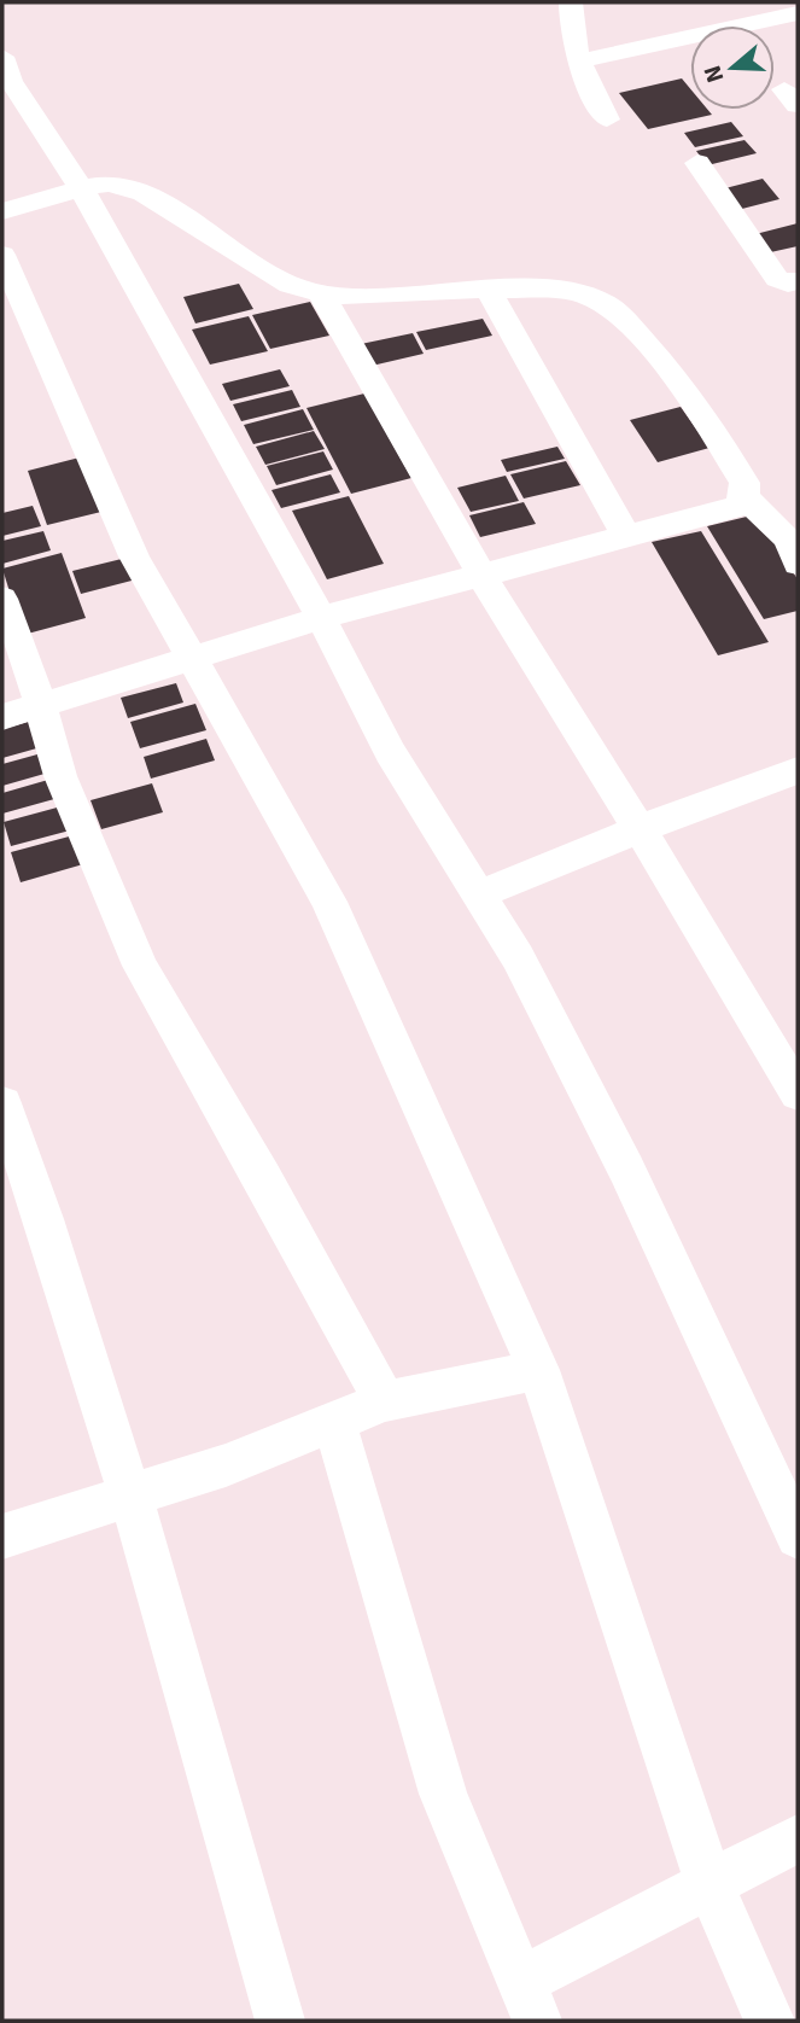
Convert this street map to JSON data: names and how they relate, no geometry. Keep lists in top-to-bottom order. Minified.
{"north":"left"}
